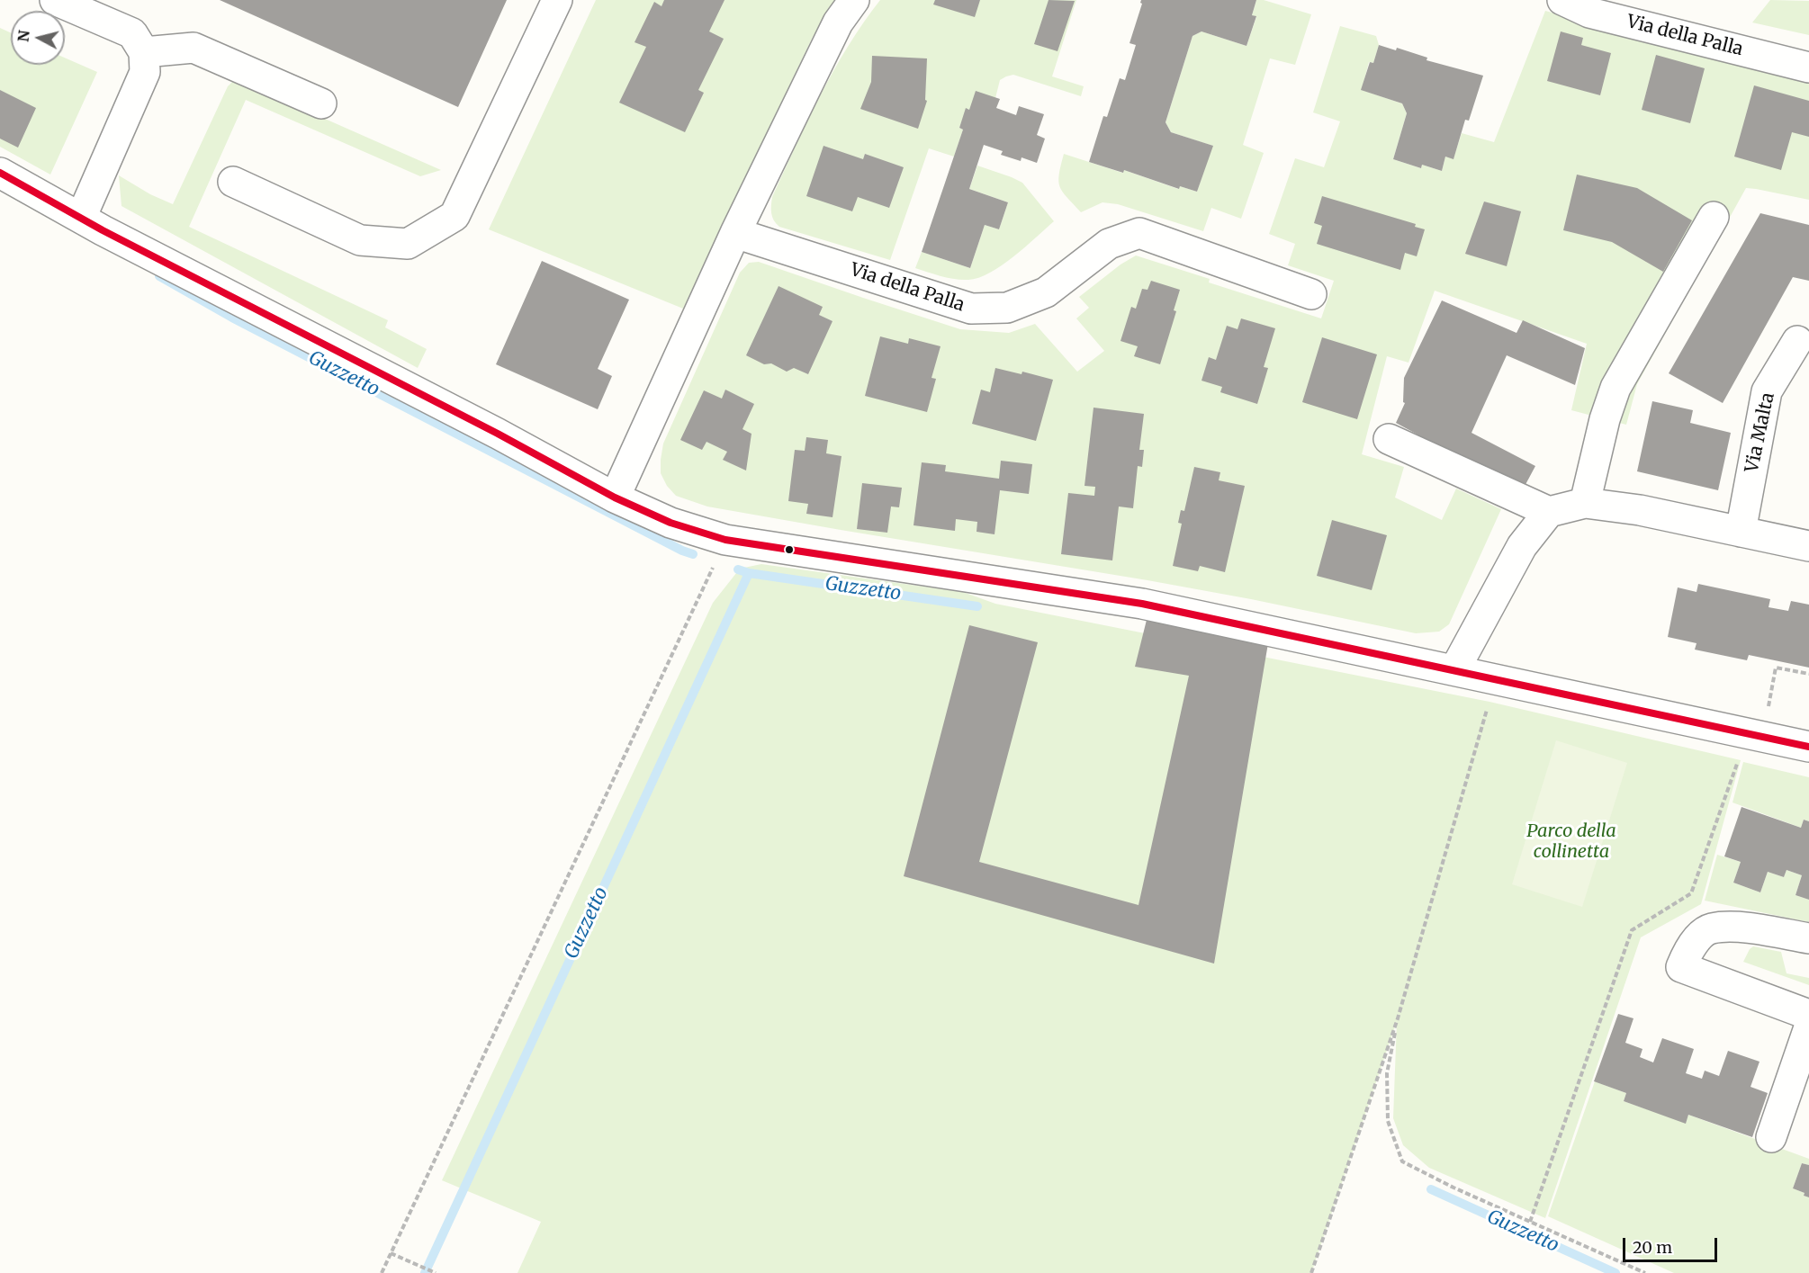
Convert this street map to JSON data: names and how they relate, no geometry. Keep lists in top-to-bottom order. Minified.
{"streets":{"street":["Via della Palla","Via Malta"]},"water":["Guzzetto"],"parks":["Parco della collinetta"],"scale_bar":"20 m","north":"left"}
